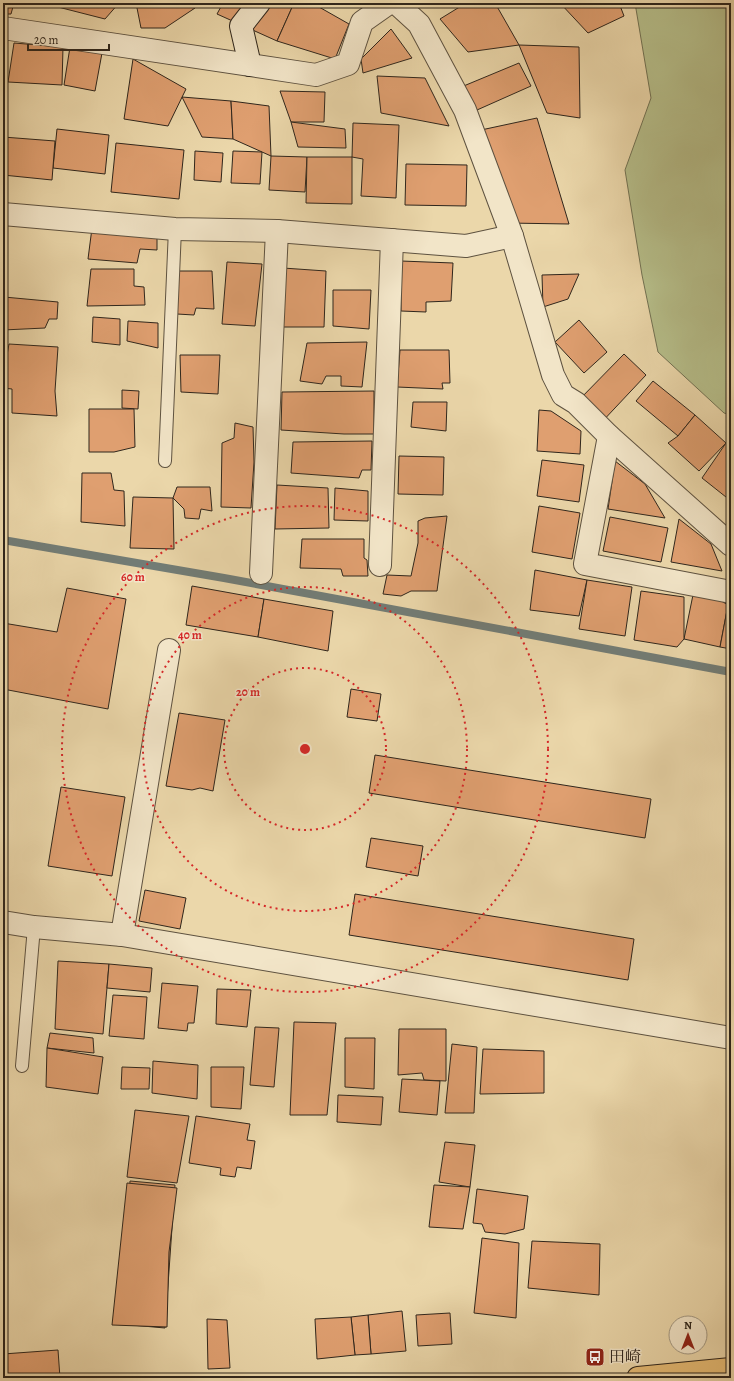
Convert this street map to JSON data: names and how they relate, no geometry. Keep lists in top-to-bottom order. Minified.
{"places":{"bus stop":["田崎"]},"scale_bar":"20 m","north":"top","rings":["60 m","40 m","20 m"]}
